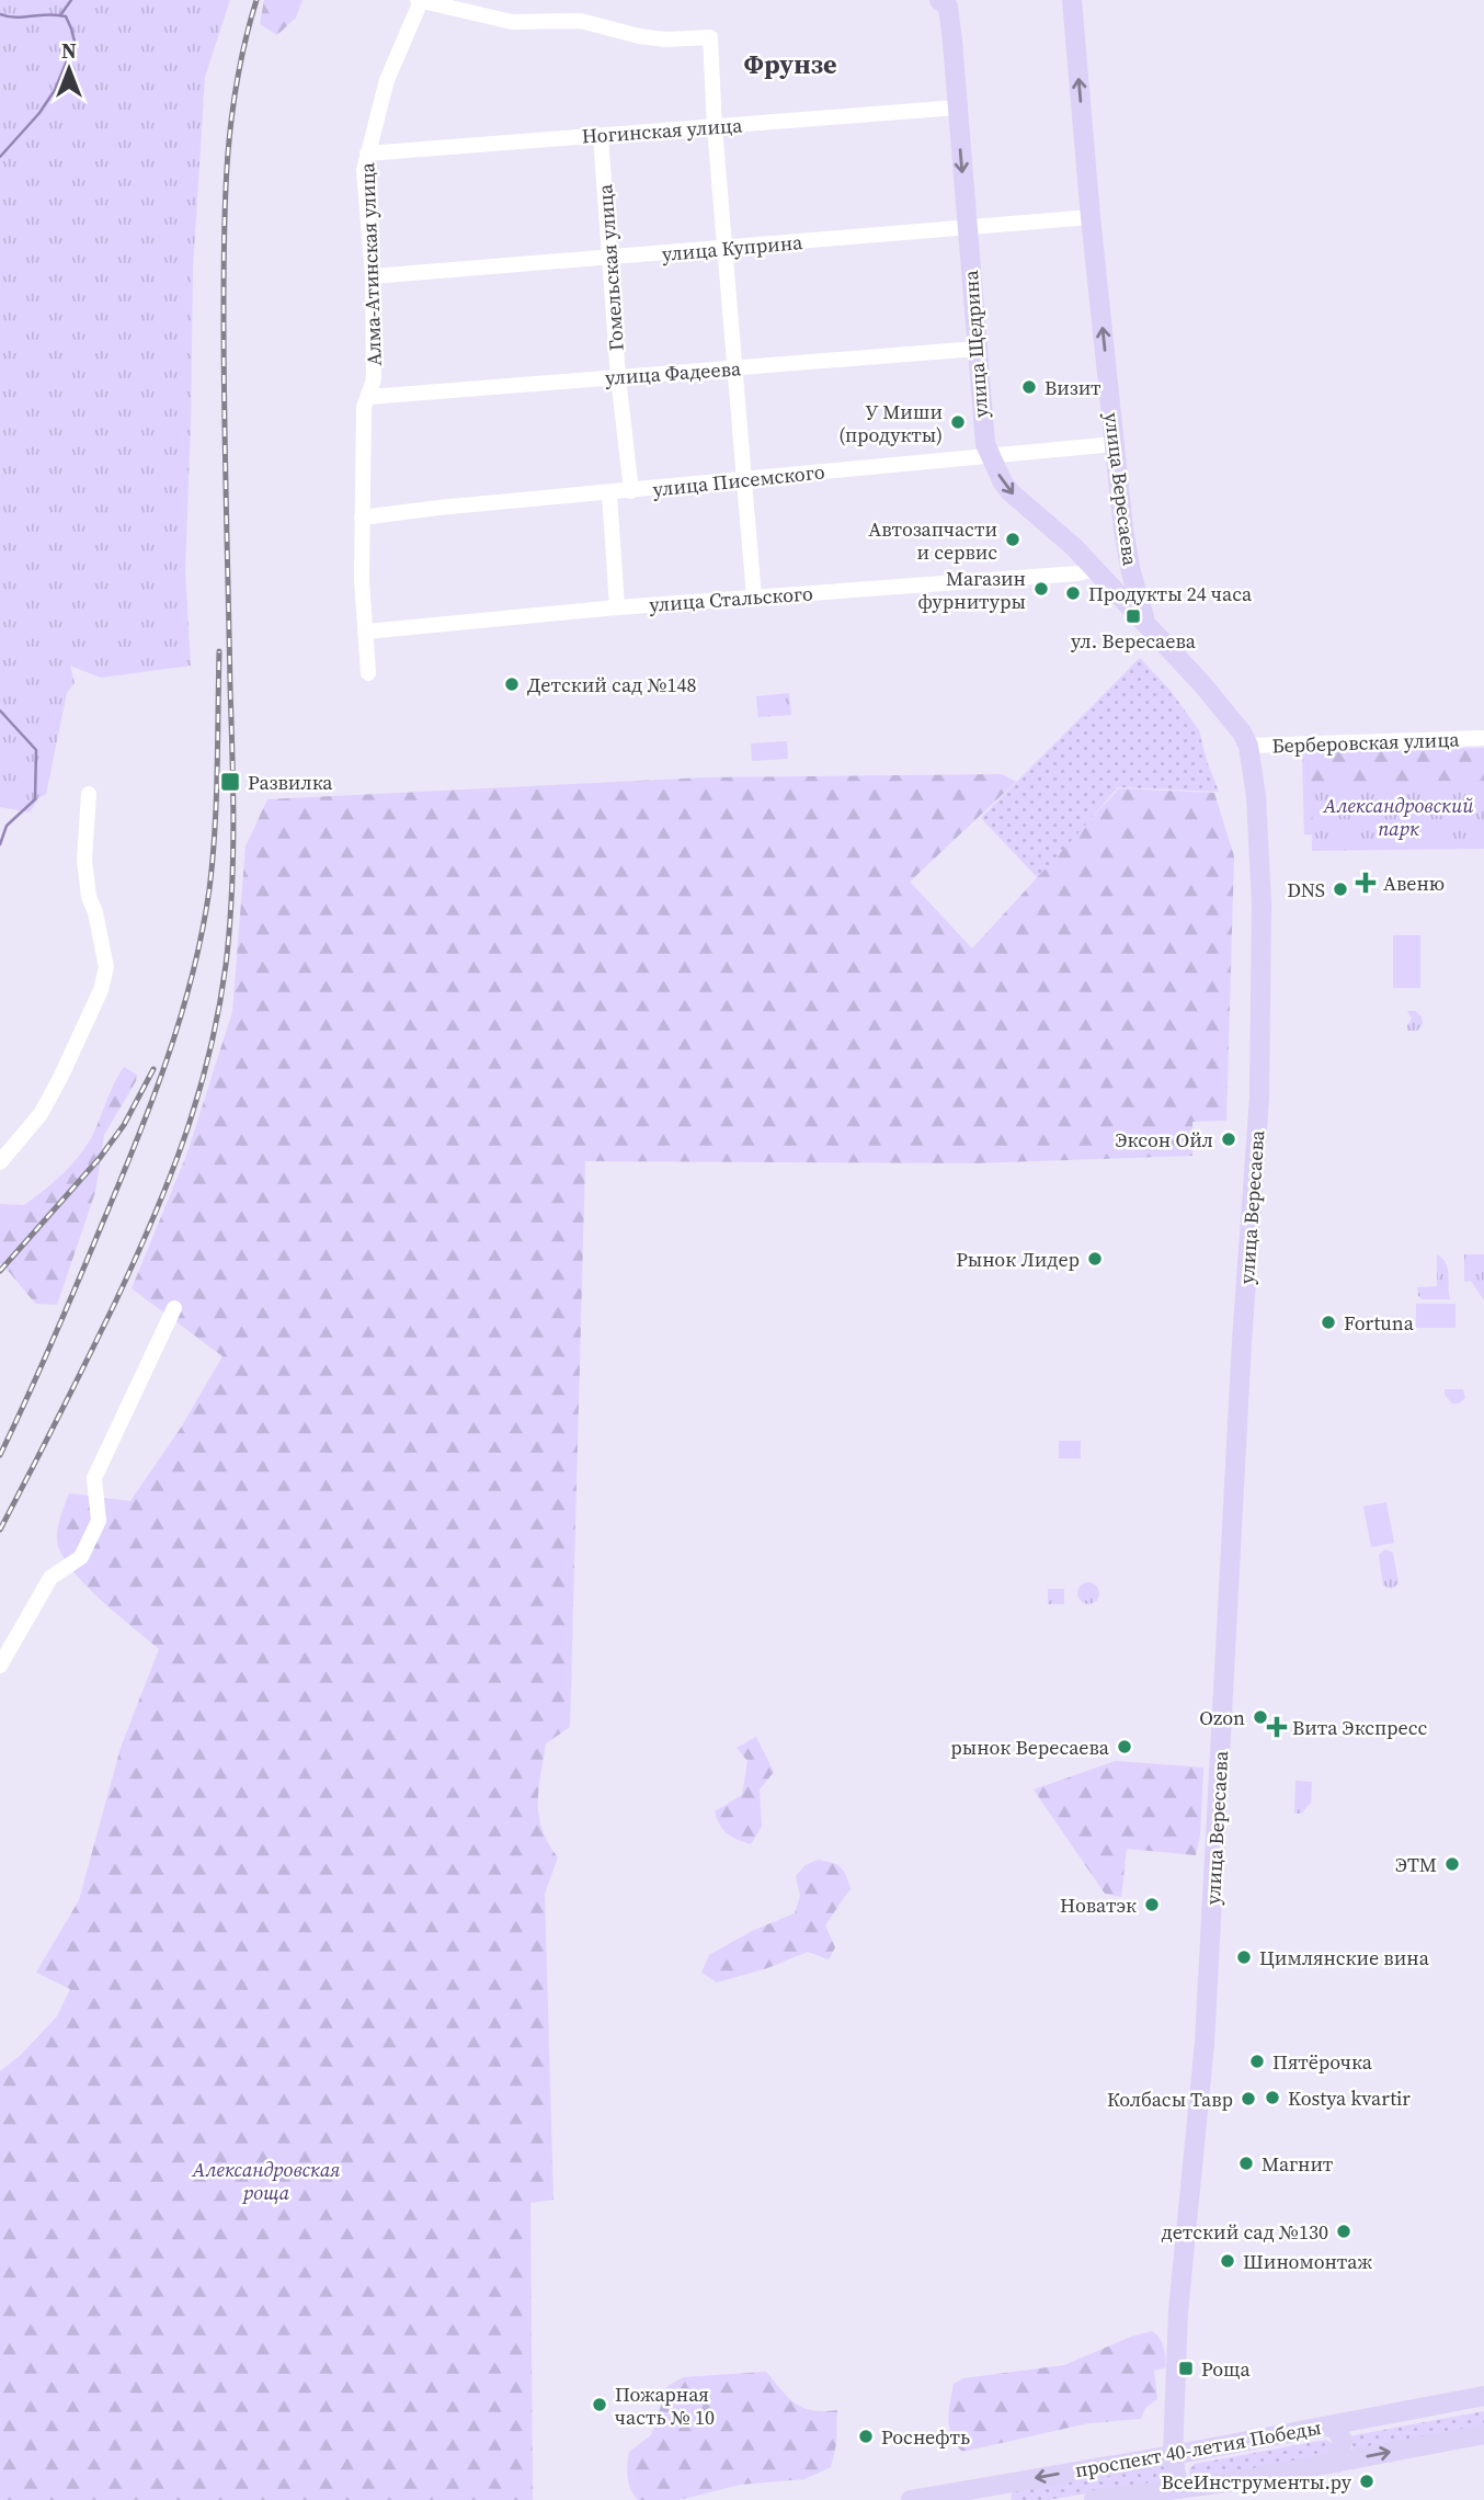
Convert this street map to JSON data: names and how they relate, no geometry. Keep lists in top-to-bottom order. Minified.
{"streets":{"main road":["улица Щедрина","улица Вересаева","проспект 40-летия Победы"],"street":["Ногинская улица","улица Куприна","Алма-Атинская улица","Гомельская улица","улица Фадеева","улица Писемского","улица Стальского","Берберовская улица"]},"crossings":[["Ногинская улица","Алма-Атинская улица"],["Ногинская улица","Гомельская улица"],["Ногинская улица","улица Щедрина"],["улица Куприна","Алма-Атинская улица"],["улица Куприна","Гомельская улица"],["улица Куприна","улица Щедрина"],["улица Куприна","улица Вересаева"],["Алма-Атинская улица","улица Фадеева"],["Алма-Атинская улица","улица Писемского"],["Алма-Атинская улица","улица Стальского"],["Гомельская улица","улица Фадеева"],["Гомельская улица","улица Писемского"],["улица Щедрина","улица Фадеева"],["улица Щедрина","улица Писемского"],["улица Щедрина","улица Вересаева"],["улица Щедрина","улица Стальского"],["улица Писемского","улица Вересаева"],["улица Вересаева","Берберовская улица"],["улица Вересаева","проспект 40-летия Победы"]],"one_way":["улица Щедрина"],"districts":["Фрунзе"],"parks":["Александровский парк","Александровская роща"],"places":{"other":["Визит","У Миши (продукты)","Автозапчасти и сервис","Магазин фурнитуры","Продукты 24 часа","Детский сад №148","DNS","Эксон Ойл","Рынок Лидер","Fortuna","Ozon","рынок Вересаева","ЭТМ","Новатэк","Цимлянские вина","Пятёрочка","Kostya kvartir","Колбасы Тавр","Магнит","детский сад №130","Шиномонтаж","Пожарная часть № 10","Роснефть","ВсеИнструменты.ру"],"transit":["ул. Вересаева","Развилка","Роща"],"health":["Авеню","Вита Экспресс"]},"north":"top"}
